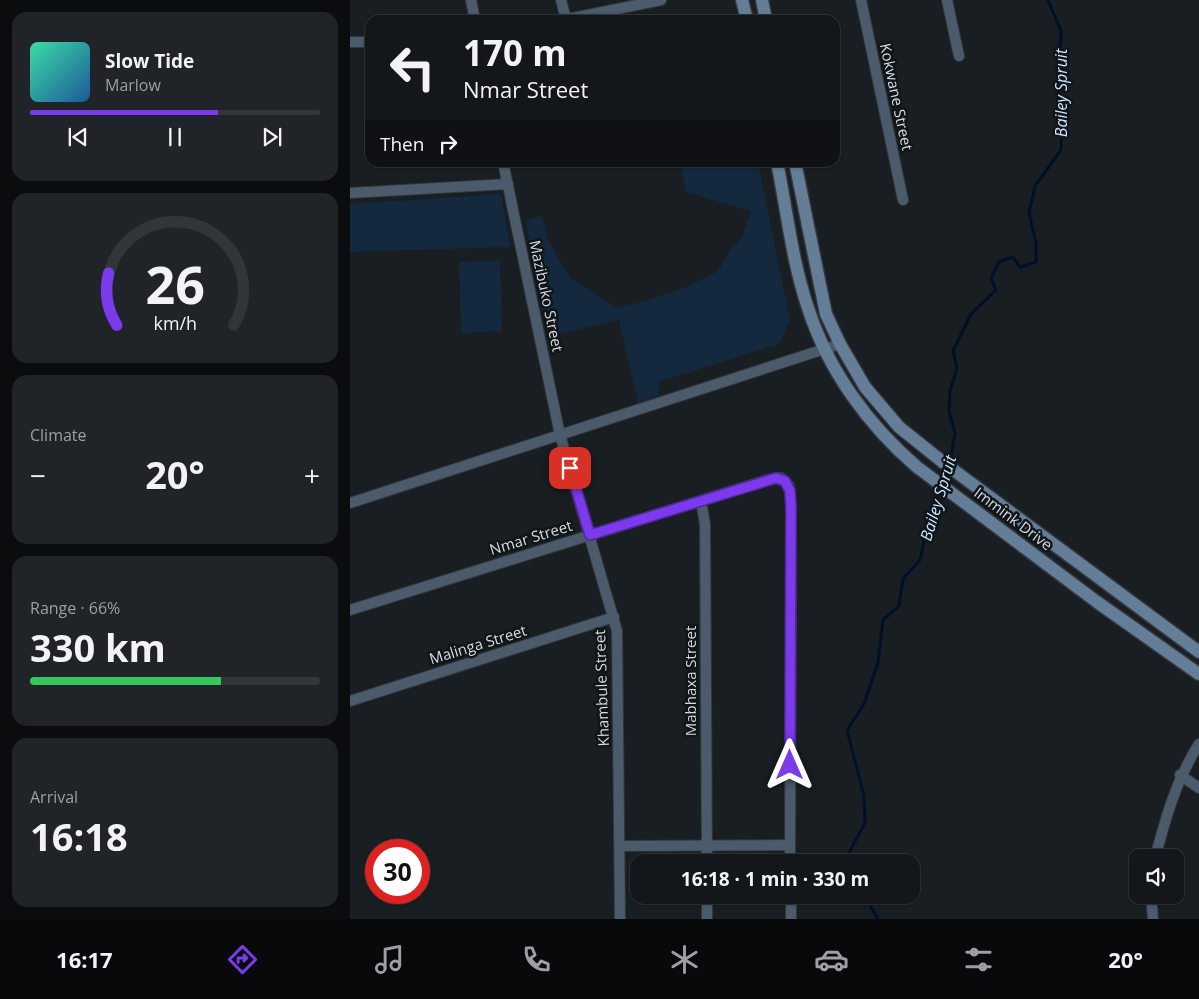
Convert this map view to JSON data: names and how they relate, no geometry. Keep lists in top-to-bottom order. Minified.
{"streets":{"main road":["Immink Drive"],"street":["Kokwane Street","Mazibuko Street","Nmar Street","Malinga Street","Mabhaxa Street","Khambule Street"]},"crossings":[["Mazibuko Street","Khambule Street"],["Nmar Street","Mabhaxa Street"],["Nmar Street","Khambule Street"],["Malinga Street","Khambule Street"]],"water":["Bailey Spruit"],"page":{"turn":["170 m","Nmar Street"],"song":["Slow Tide","Marlow"],"then":"Then","tile":["Climate",["Range · 66%","330 km"],["Arrival","16:18"]],"heat":["−","20°","+"],"limit":"30","trip":"16:18 · 1 min · 330 m","tabs":["16:17","20°"],"gauge":["26","km/h"]}}
